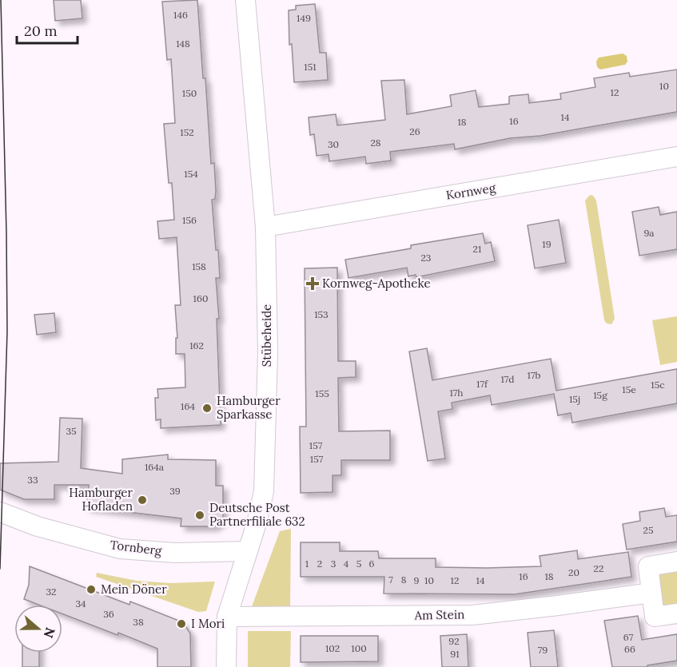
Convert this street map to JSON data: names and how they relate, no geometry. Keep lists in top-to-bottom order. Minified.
{"streets":{"street":["Kornweg","Stübeheide","Tornberg","Am Stein"]},"crossings":[["Kornweg","Stübeheide"],["Stübeheide","Tornberg"],["Stübeheide","Am Stein"]],"places":{"health":["Kornweg-Apotheke"],"other":["Hamburger Sparkasse","Hamburger Hofladen","Deutsche Post Partnerfiliale 632","Mein Döner","I Mori"]},"house_numbers":["146","149","148","151","10","12","150","14","16","18","26","152","28","30","154","156","9a","19","21","23","158","160","153","162","17b","17d","17f","15c","15e","17h","155","15g","15j","164","35","157","157","164a","33","39","25","1","2","3","4","5","6","22","20","16","18","7","8","9","10","12","14","32","34","36","38","67","92","102","100","66","79","91"],"scale_bar":"20 m","north":"right"}
